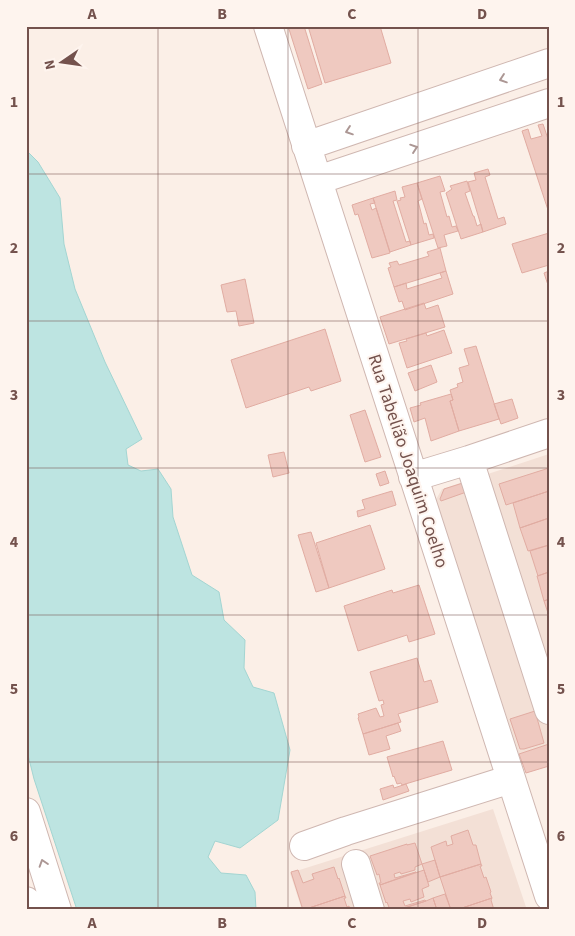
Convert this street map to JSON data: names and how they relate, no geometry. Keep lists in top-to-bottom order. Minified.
{"streets":{"street":["Rua Tabelião Joaquim Coelho"]},"north":"left","grid":{"columns":["A","B","C","D"],"rows":["1","2","3","4","5","6"]}}
